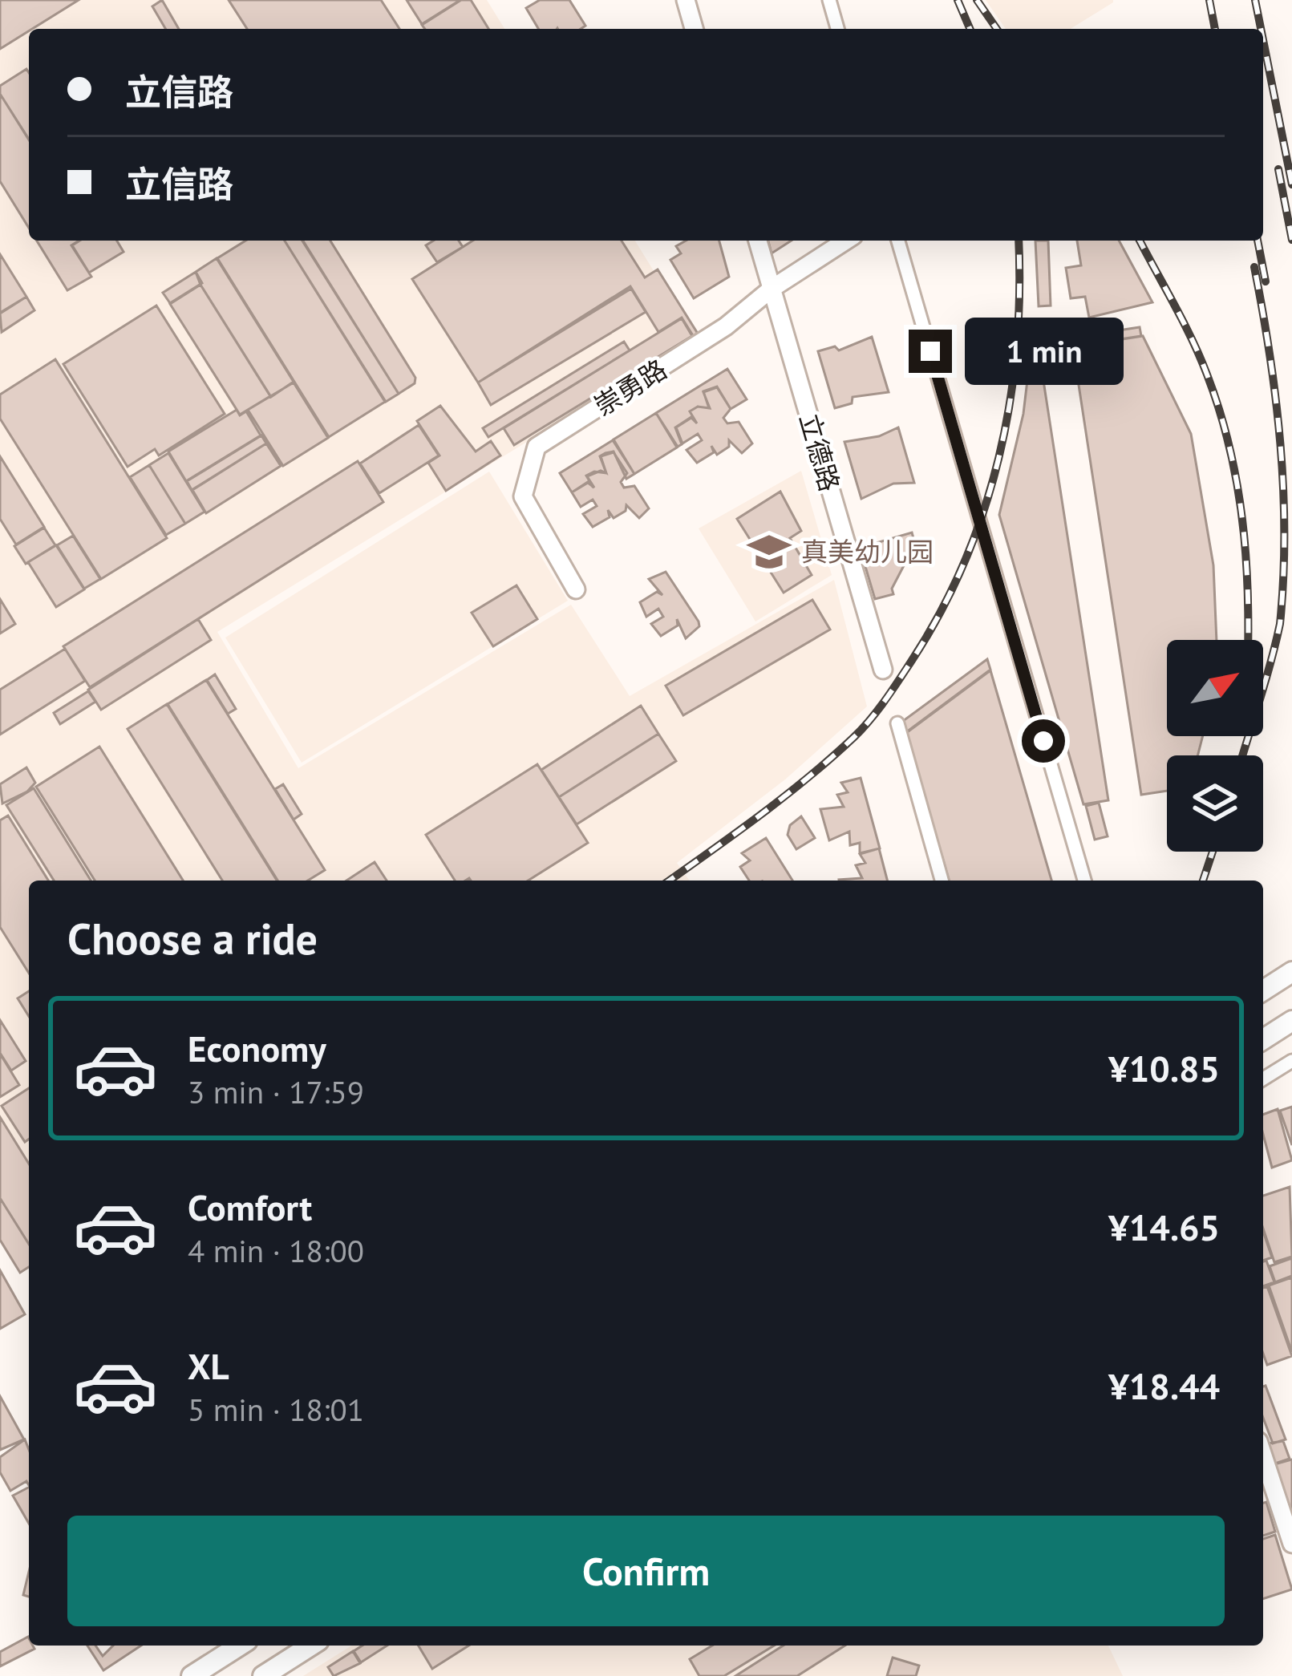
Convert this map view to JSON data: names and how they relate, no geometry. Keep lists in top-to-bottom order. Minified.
{"streets":{"street":["崇勇路","立德路"]},"crossings":[["崇勇路","立德路"]],"places":{"school or university":["真美幼儿园"]},"north":"top right","page":{"banner":["立信路","立信路"],"bubble":"1 min","heading":"Choose a ride","list":[{"name":"Economy","note":"3 min · 17:59","value":"¥10.85"},{"name":"Comfort","note":"4 min · 18:00","value":"¥14.65"},{"name":"XL","note":"5 min · 18:01","value":"¥18.44"}],"buttons":"Confirm"}}
